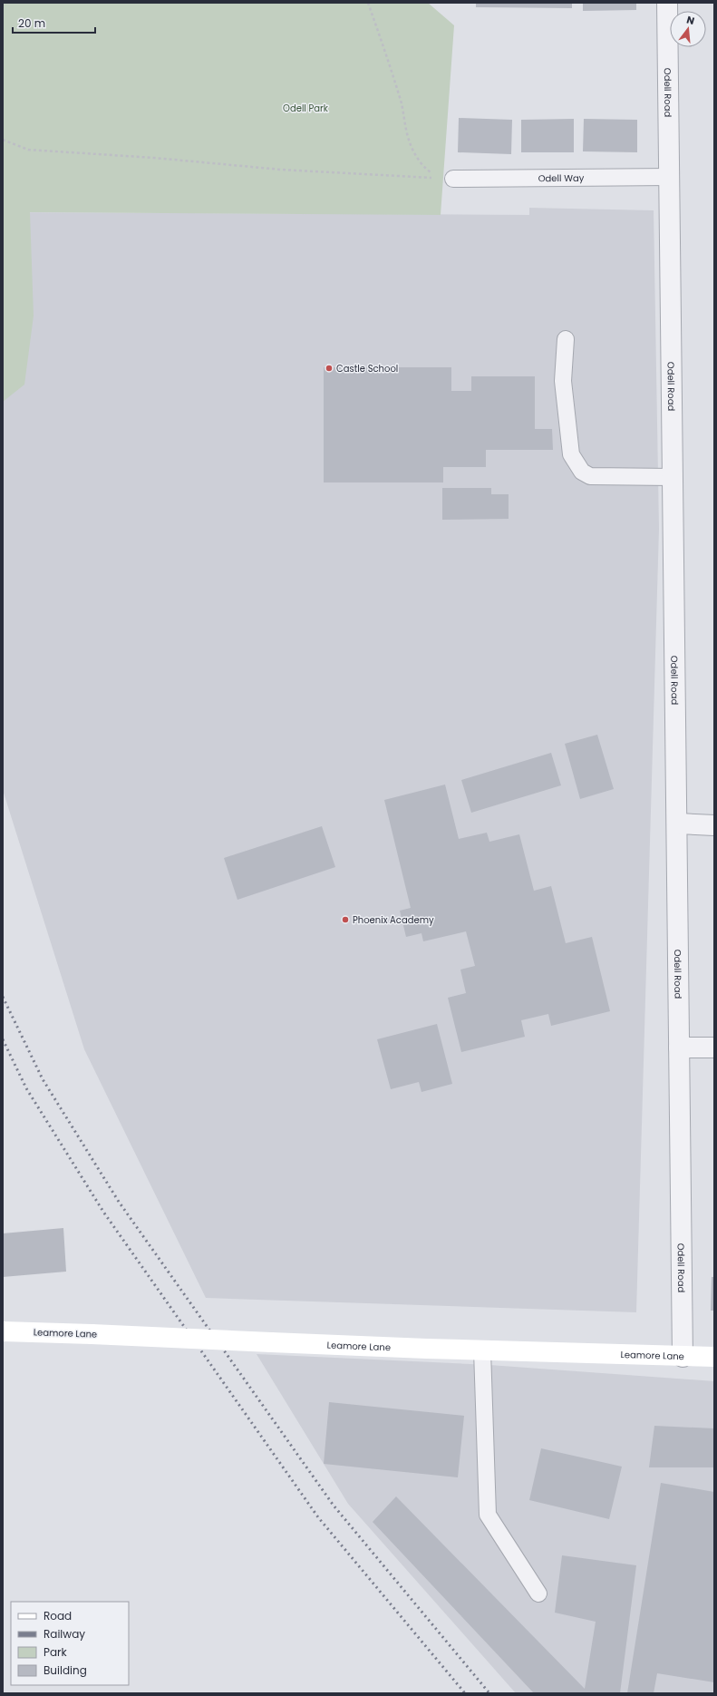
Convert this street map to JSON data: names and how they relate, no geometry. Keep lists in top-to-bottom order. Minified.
{"streets":{"street":["Odell Road","Leamore Lane"],"lane":["Odell Way"]},"crossings":[["Odell Road","Odell Way"],["Odell Road","Leamore Lane"]],"parks":["Odell Park"],"places":["Castle School","Phoenix Academy"],"legend":["Road","Railway","Park","Building"],"scale_bar":"20 m","north":"top"}
